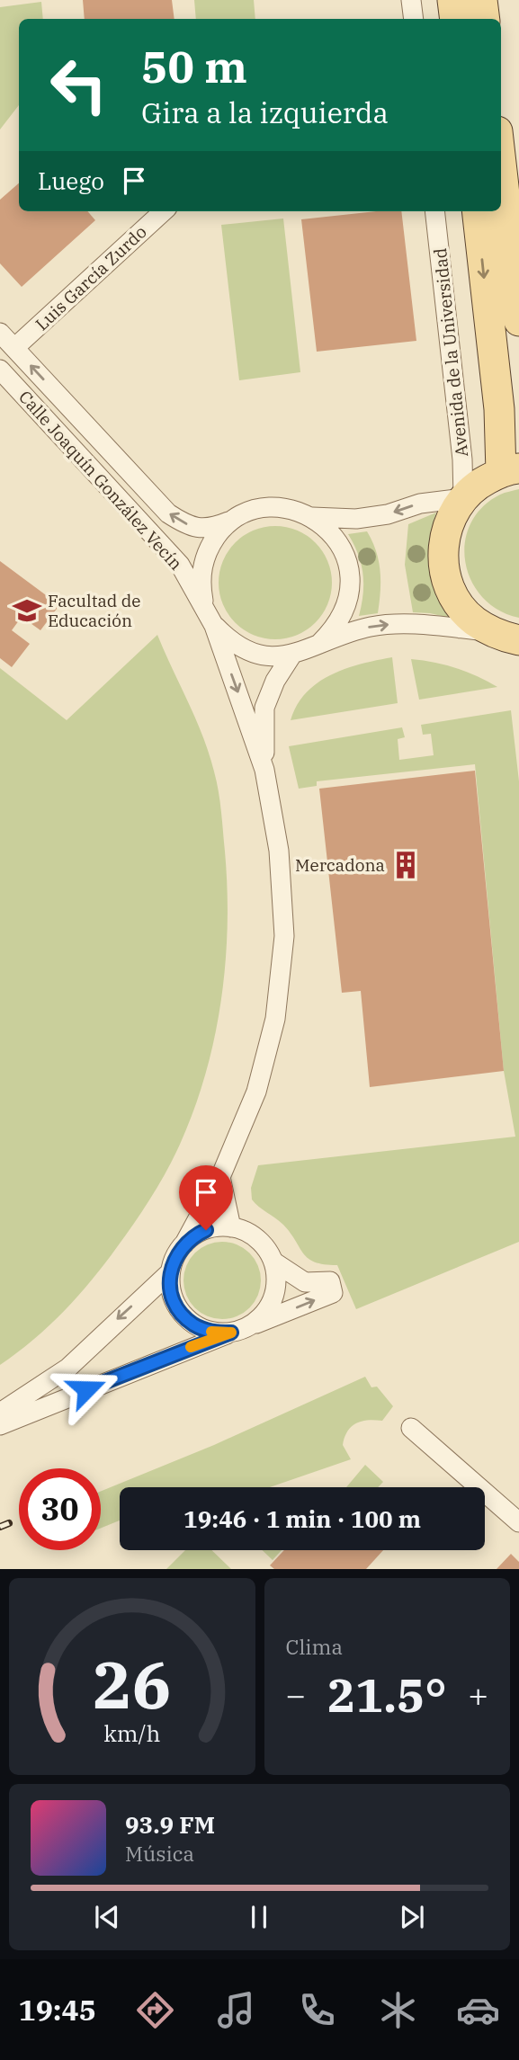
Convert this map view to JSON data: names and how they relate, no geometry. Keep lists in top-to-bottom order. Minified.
{"streets":{"street":["Luis García Zurdo","Avenida de la Universidad","Calle Joaquín González Vecín"]},"crossings":[["Luis García Zurdo","Calle Joaquín González Vecín"]],"places":{"school or university":["Facultad de Educación"],"building":["Mercadona"]},"page":{"turn":["50 m","Gira a la izquierda"],"then":"Luego","limit":"30","trip":"19:46 · 1 min · 100 m","tile":"Clima","heat":["−","21.5°","+"],"song":["93.9 FM","Música"],"tabs":"19:45","gauge":["26","km/h"]}}
